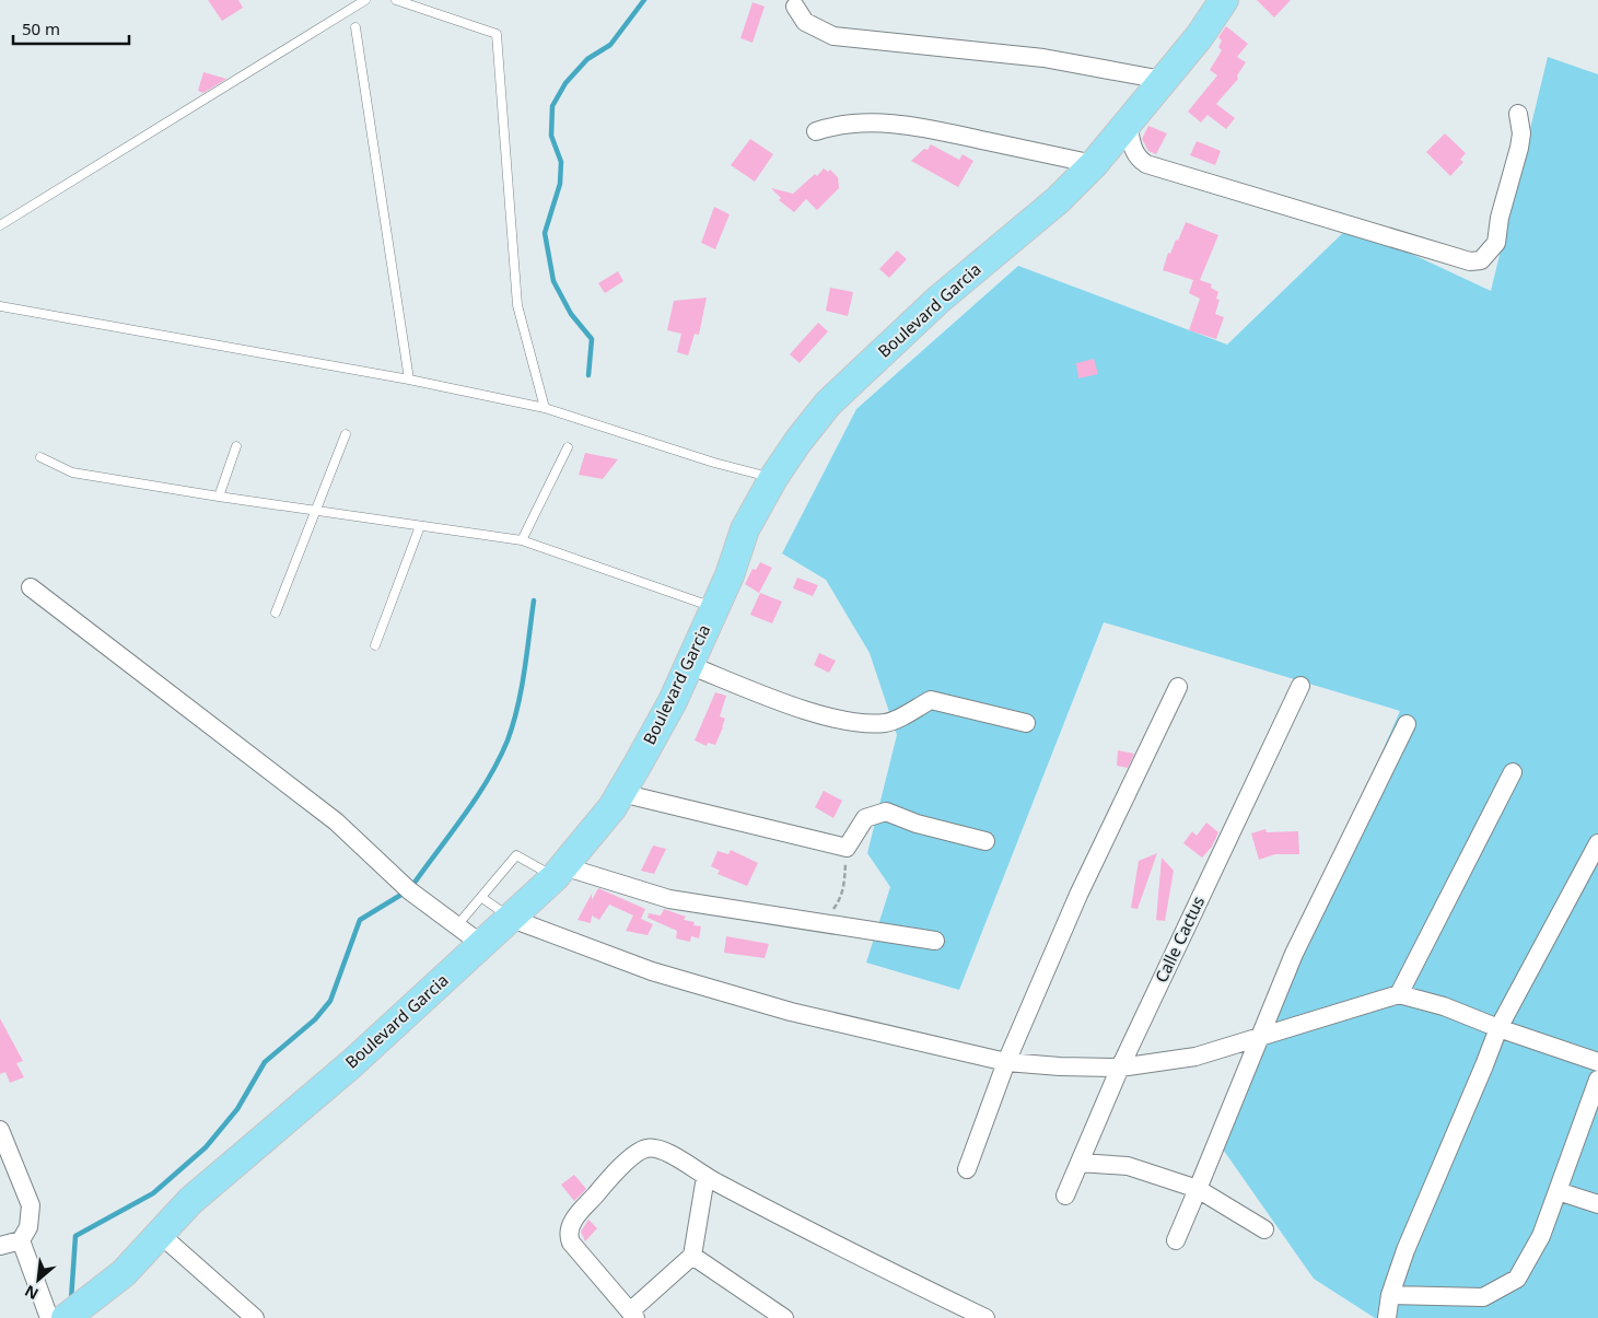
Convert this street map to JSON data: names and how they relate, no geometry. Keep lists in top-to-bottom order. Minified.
{"streets":{"main road":["Boulevard Garcia"],"street":["Calle Cactus"]},"scale_bar":"50 m","north":"bottom left"}
